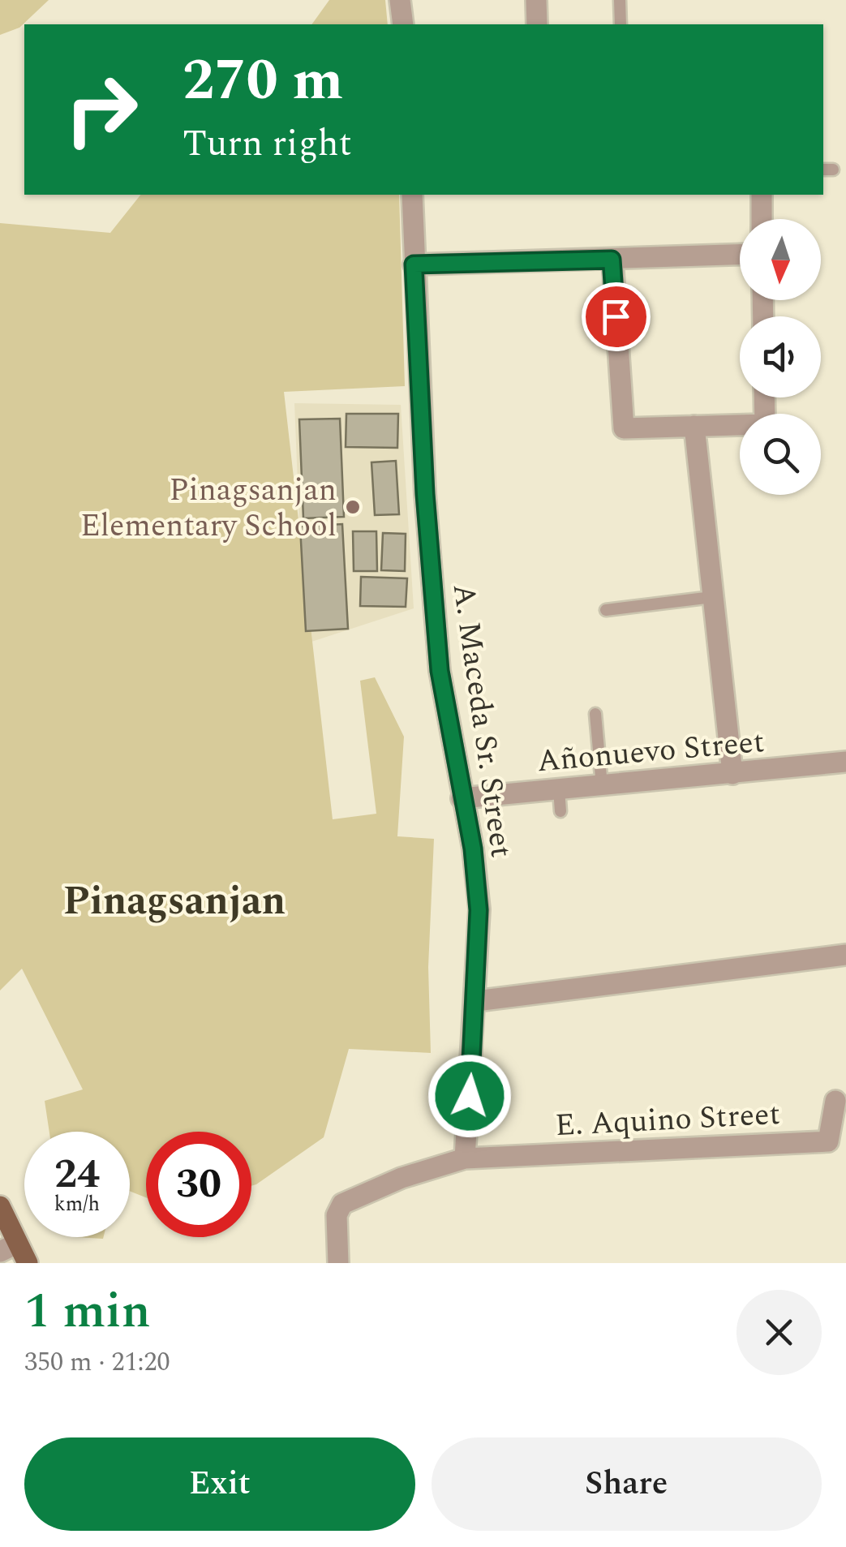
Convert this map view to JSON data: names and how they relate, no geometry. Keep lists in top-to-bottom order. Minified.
{"streets":{"street":["A. Maceda Sr. Street","Añonuevo Street","E. Aquino Street"]},"crossings":[["A. Maceda Sr. Street","Añonuevo Street"],["A. Maceda Sr. Street","E. Aquino Street"]],"districts":["Pinagsanjan"],"places":["Pinagsanjan Elementary School"],"north":"bottom","page":{"turn":["270 m","Turn right"],"speed":"24 km/h","limit":"30","heading":["1 min","350 m · 21:20"],"buttons":["Exit","Share"]}}
